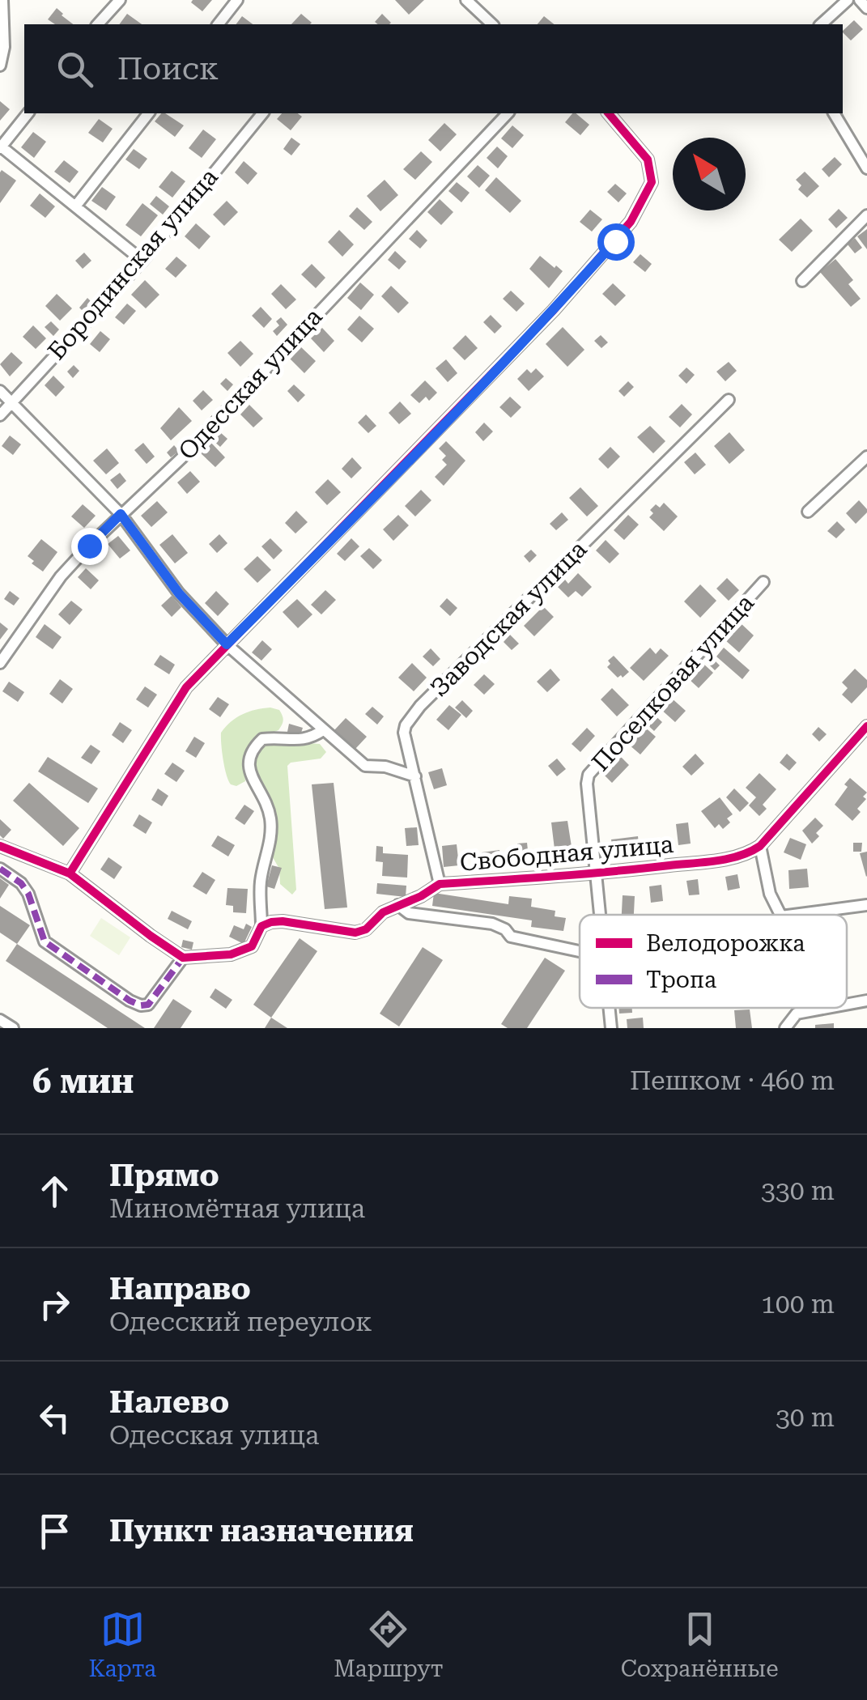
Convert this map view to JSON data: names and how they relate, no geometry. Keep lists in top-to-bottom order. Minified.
{"streets":{"street":["Бородинская улица","Одесская улица","Заводская улица","Поселковая улица","Свободная улица"]},"crossings":[["Заводская улица","Свободная улица"],["Поселковая улица","Свободная улица"]],"legend":["Велодорожка","Тропа"],"north":"top left","page":{"search":"Поиск","heading":["6 мин","Пешком · 460 m"],"list":[["Прямо","Миномётная улица","330 m"],["Направо","Одесский переулок","100 m"],["Налево","Одесская улица","30 m"],"Пункт назначения"],"nav":["Карта","Маршрут","Сохранённые"]}}
